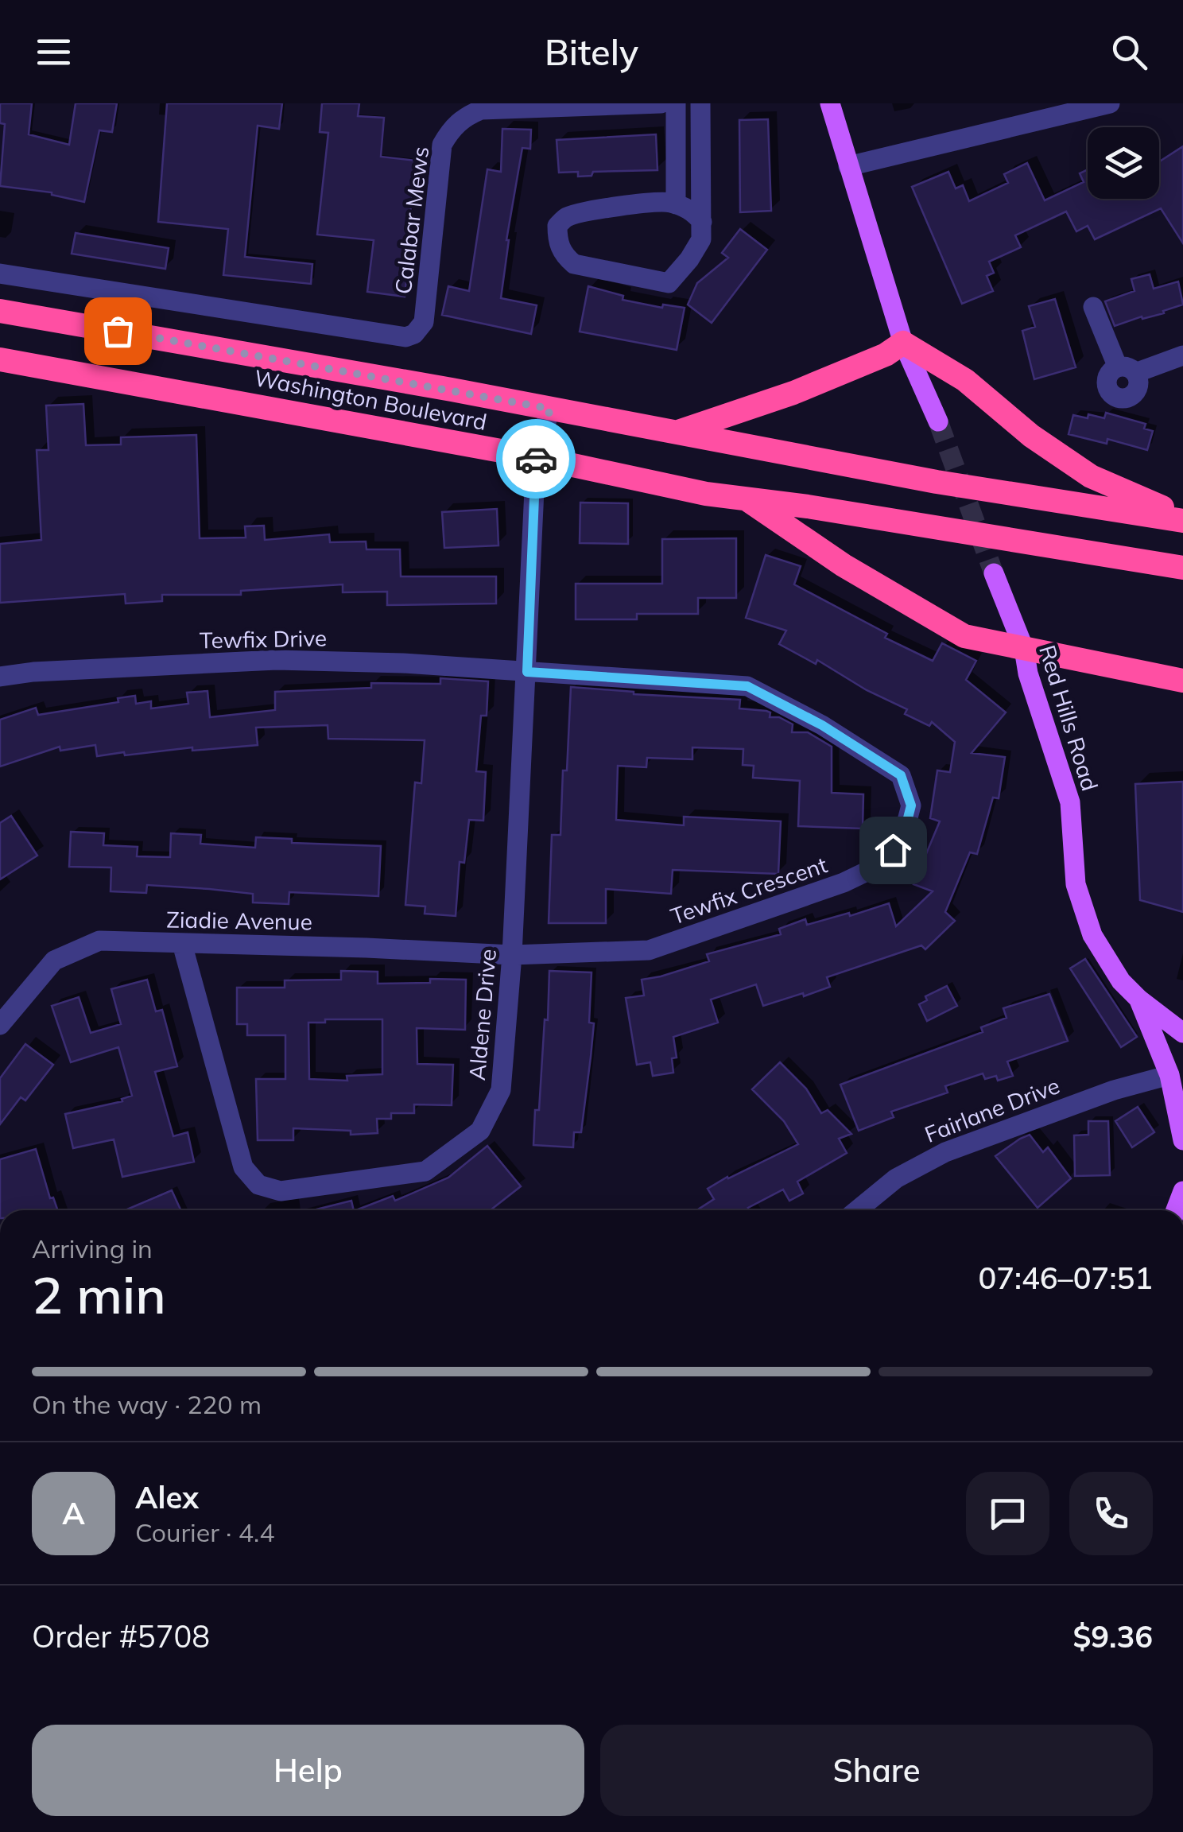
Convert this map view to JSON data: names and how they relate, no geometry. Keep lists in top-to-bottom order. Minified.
{"streets":{"highway":["Washington Boulevard"],"main road":["Red Hills Road"],"street":["Calabar Mews","Tewfix Drive","Tewfix Crescent","Ziadie Avenue","Aldene Drive","Fairlane Drive"]},"crossings":[["Washington Boulevard","Aldene Drive"],["Tewfix Drive","Tewfix Crescent"],["Tewfix Drive","Aldene Drive"],["Tewfix Crescent","Ziadie Avenue"],["Tewfix Crescent","Aldene Drive"],["Ziadie Avenue","Aldene Drive"]],"page":{"header":"Bitely","heading":["2 min","Arriving in","07:46–07:51"],"panel":["Alex","Courier · 4.4","Order #5708","$9.36"],"bar":"On the way · 220 m","round":"A","buttons":["Help","Share"]}}
